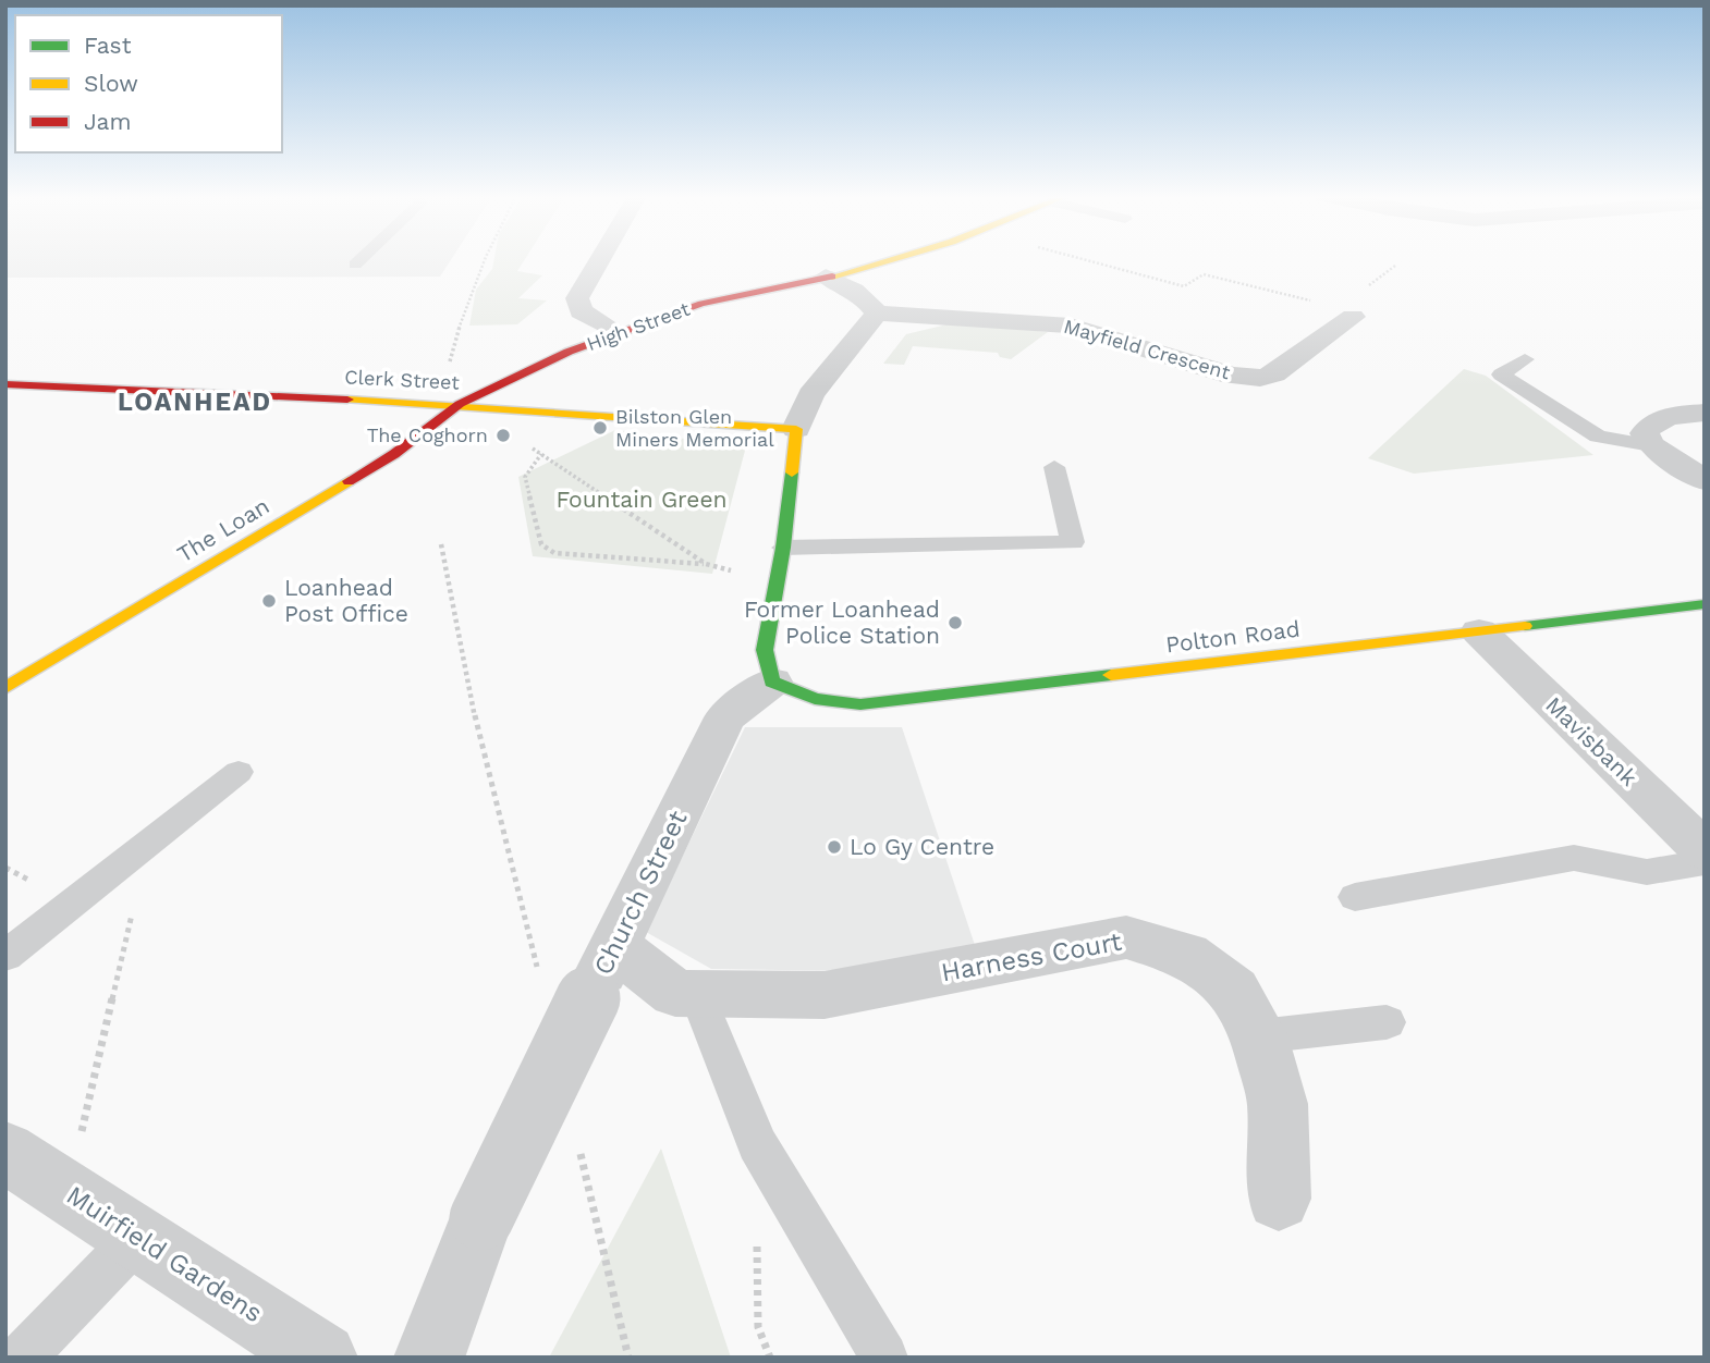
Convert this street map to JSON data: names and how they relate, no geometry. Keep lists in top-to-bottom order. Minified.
{"streets":{"main road":["High Street","Clerk Street","The Loan","Polton Road"],"street":["Mayfield Crescent","Mavisbank","Church Street","Harness Court","Muirfield Gardens"]},"crossings":[["High Street","Clerk Street"],["High Street","The Loan"],["Clerk Street","The Loan"],["Polton Road","Mavisbank"],["Polton Road","Church Street"],["Church Street","Harness Court"]],"districts":["LOANHEAD"],"parks":["Fountain Green"],"places":["Bilston Glen Miners Memorial","The Coghorn","Loanhead Post Office","Former Loanhead Police Station","Lo Gy Centre"],"legend":["Fast","Slow","Jam"]}
